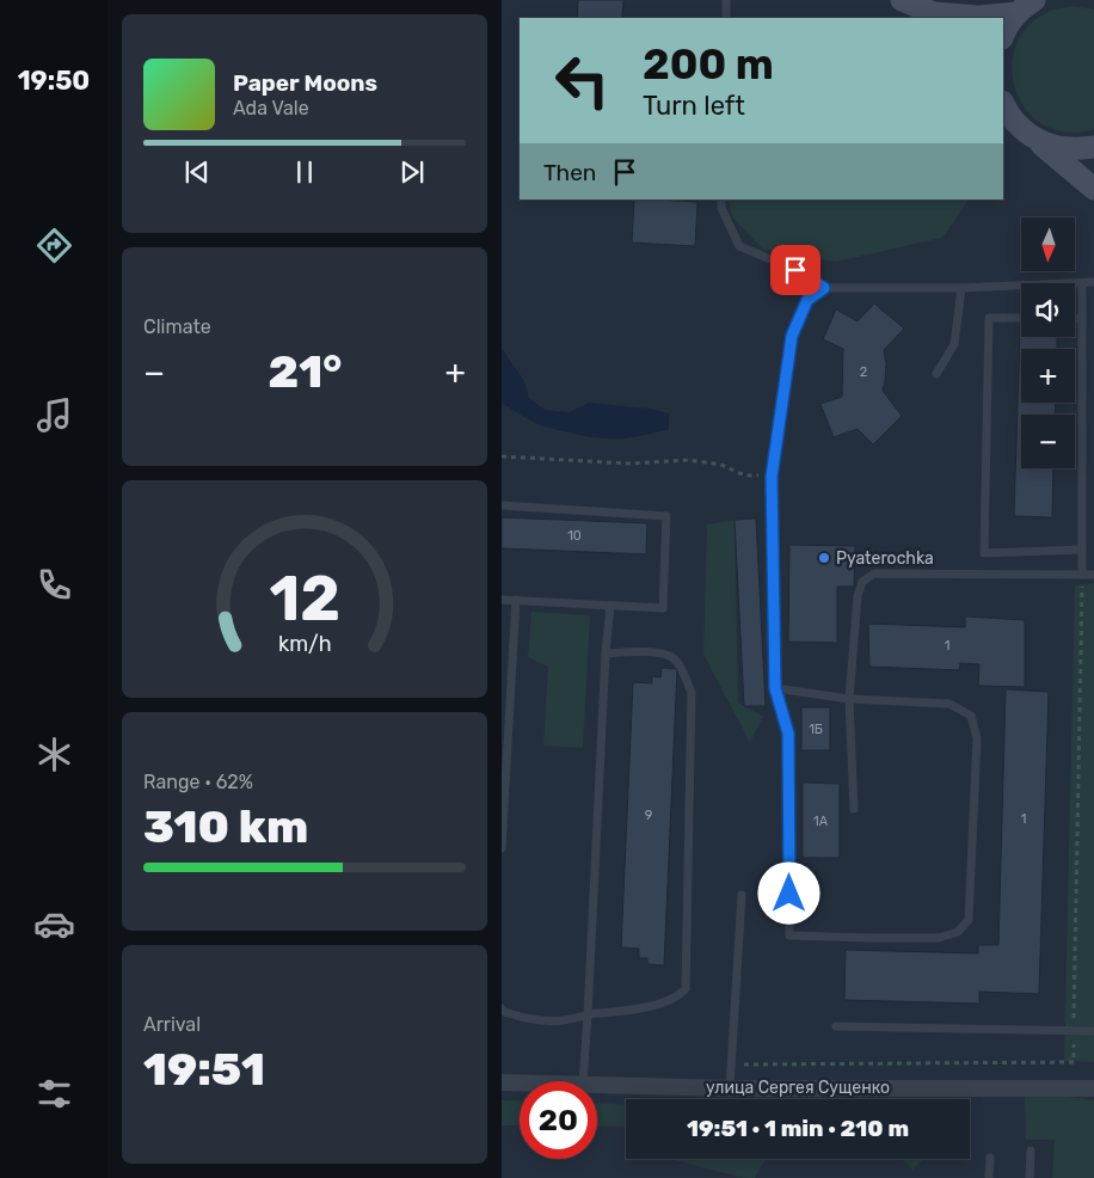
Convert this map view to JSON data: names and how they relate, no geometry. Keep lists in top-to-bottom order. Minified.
{"streets":{"street":["улица Сергея Сущенко"]},"places":["Pyaterochka"],"house_numbers":["2","10","1","1Б","9","1","1А"],"north":"bottom","page":{"tabs":"19:50","turn":["200 m","Turn left"],"song":["Paper Moons","Ada Vale"],"then":"Then","map_buttons":["+","−"],"tile":["Climate",["Range · 62%","310 km"],["Arrival","19:51"]],"heat":["−","21°","+"],"limit":"20","trip":"19:51 · 1 min · 210 m","gauge":["12","km/h"]}}
